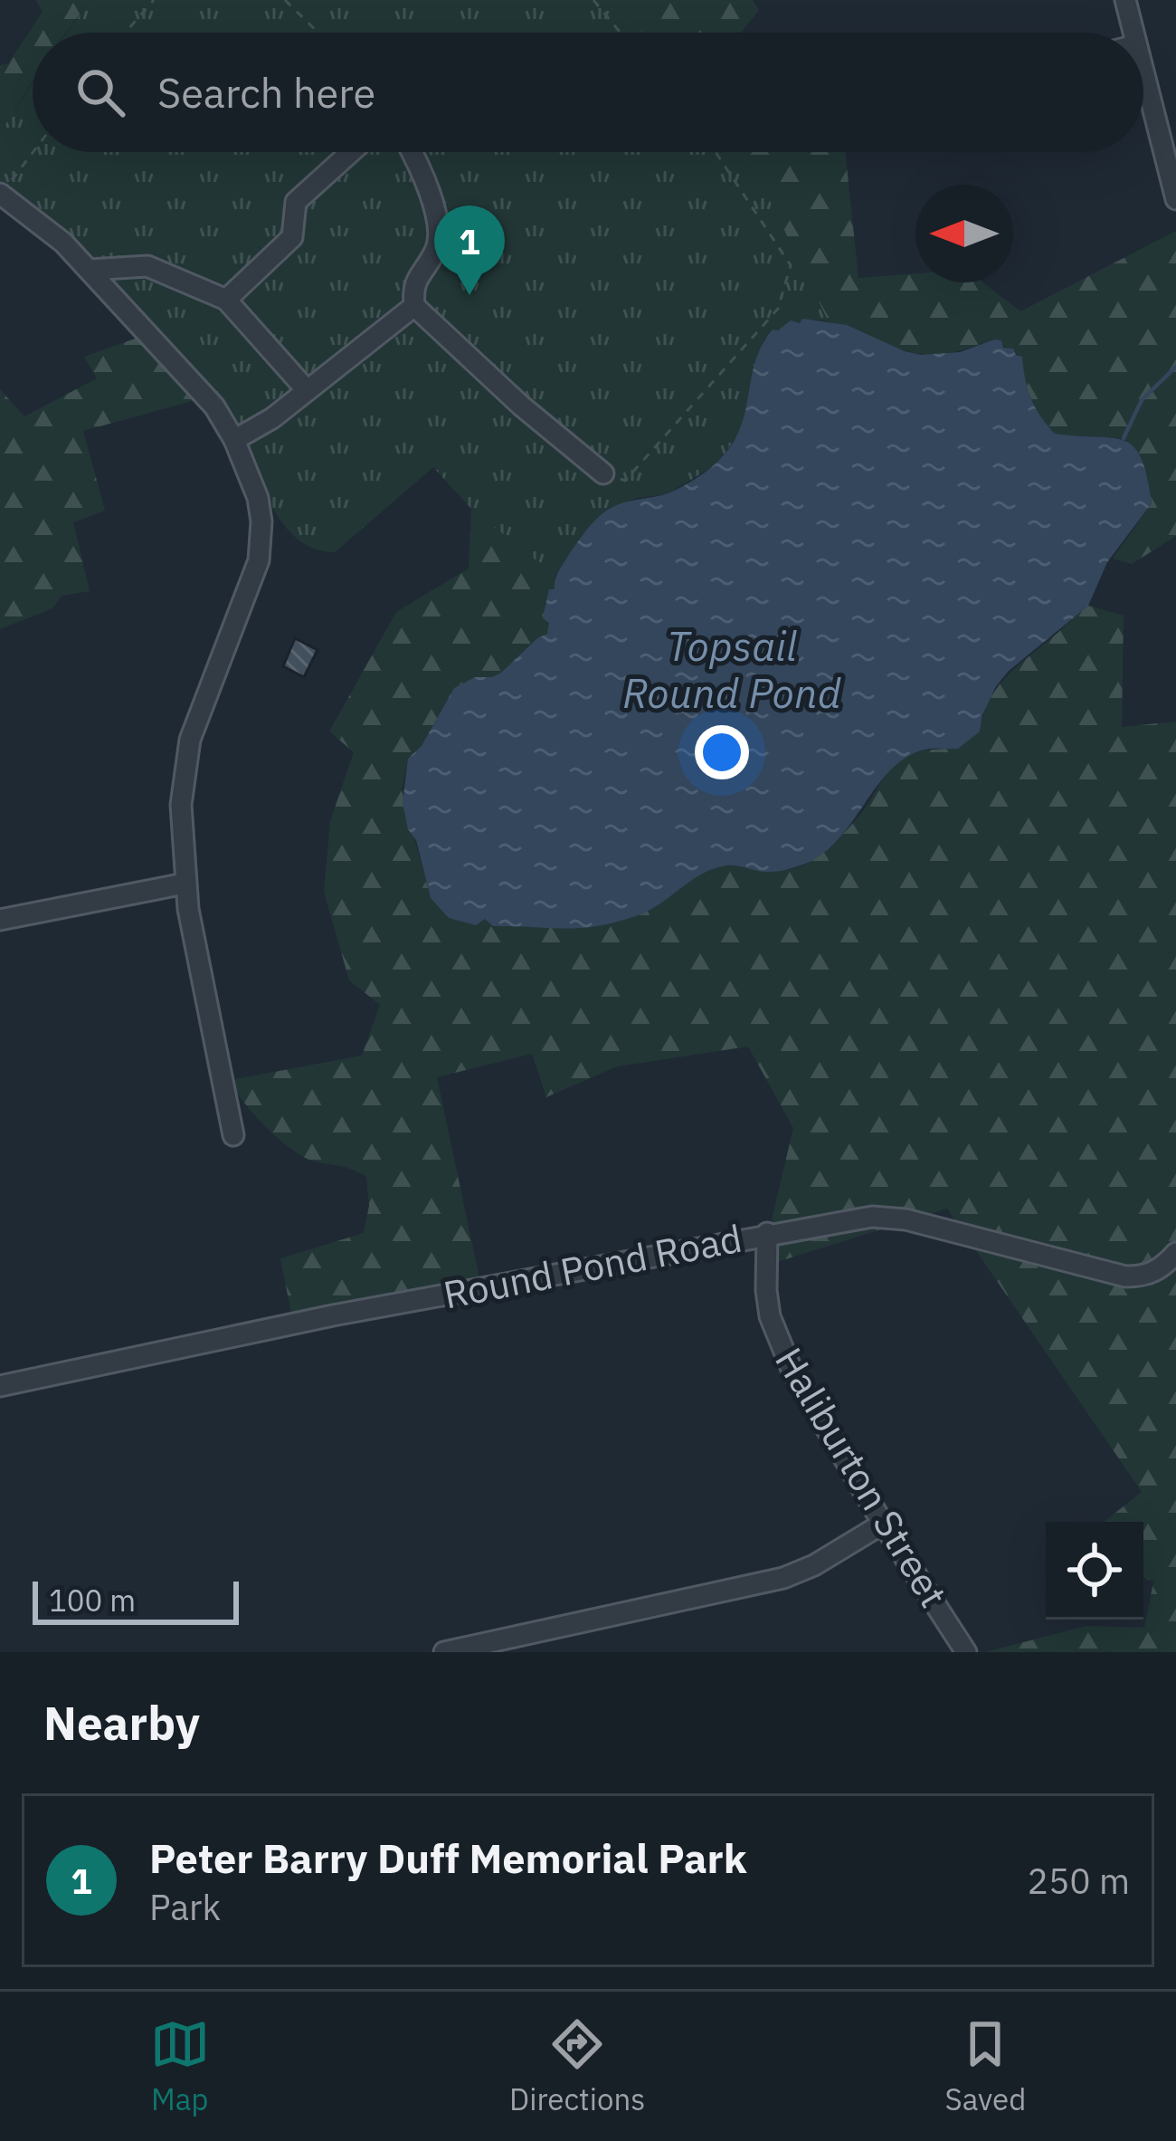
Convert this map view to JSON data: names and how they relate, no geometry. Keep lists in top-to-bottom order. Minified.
{"streets":{"street":["Round Pond Road","Haliburton Street"]},"crossings":[["Round Pond Road","Haliburton Street"]],"water":["Topsail Round Pond"],"scale_bar":"100 m","north":"left","page":{"search":"Search here","pins":"1","scale":"100 m","heading":"Nearby","list":[{"mark":"1","name":"Peter Barry Duff Memorial Park","note":"Park","value":"250 m"}],"nav":["Map","Directions","Saved"]}}
